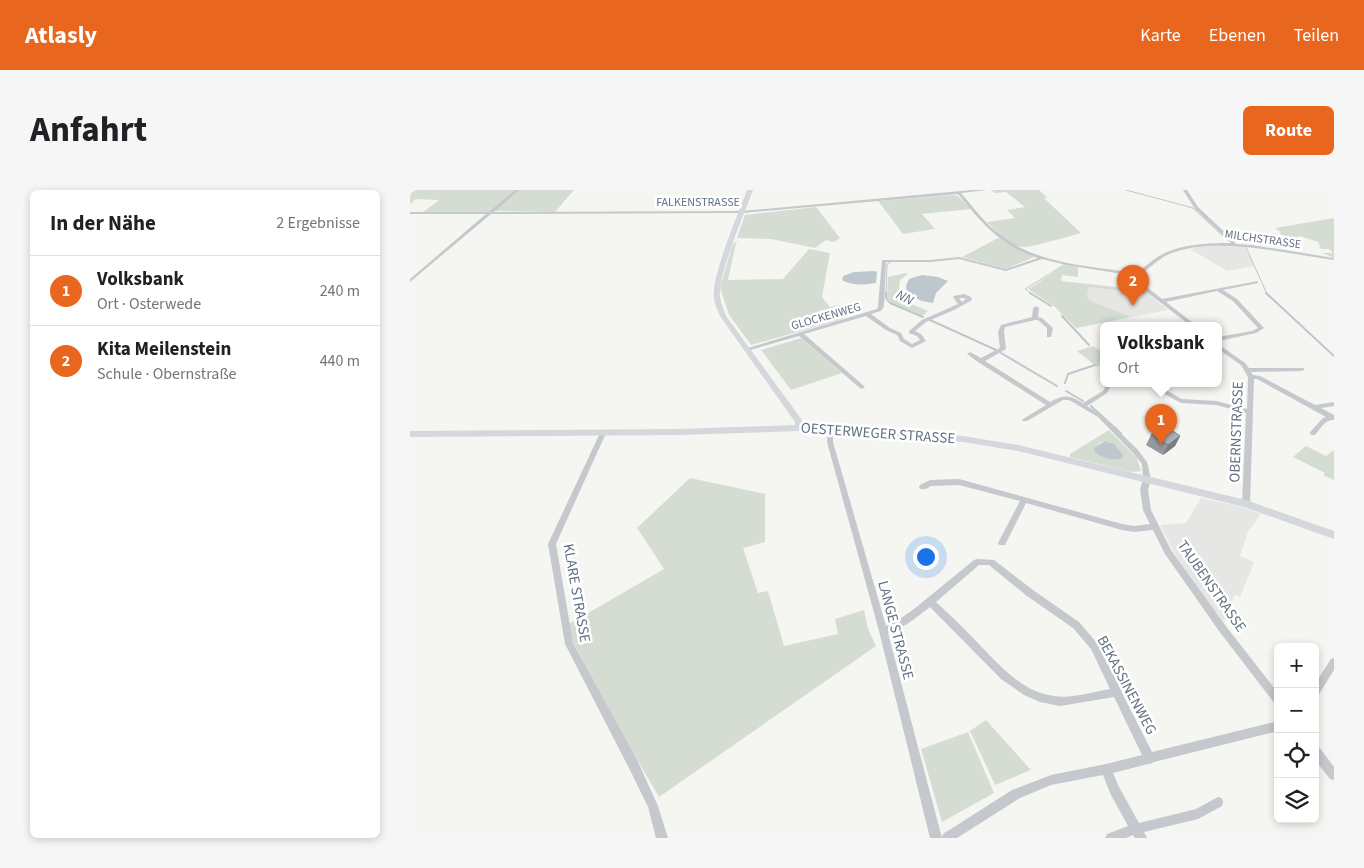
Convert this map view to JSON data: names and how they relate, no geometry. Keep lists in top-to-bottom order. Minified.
{"streets":{"main road":["OESTERWEGER STRASSE"],"street":["FALKENSTRASSE","MILCHSTRASSE","GLOCKENWEG","OBERNSTRASSE","TAUBENSTRASSE","KLARE STRASSE","LANGE STRASSE","BEKASSINENWEG"]},"crossings":[["OBERNSTRASSE","OESTERWEGER STRASSE"],["OESTERWEGER STRASSE","TAUBENSTRASSE"],["OESTERWEGER STRASSE","KLARE STRASSE"],["OESTERWEGER STRASSE","LANGE STRASSE"],["LANGE STRASSE","BEKASSINENWEG"]],"water":["NN"],"page":{"header":"Atlasly","nav":["Karte","Ebenen","Teilen"],"title":"Anfahrt","buttons":"Route","heading":["In der Nähe","2 Ergebnisse"],"list":[{"mark":"1","name":"Volksbank","note":"Ort · Osterwede","value":"240 m"},{"mark":"2","name":"Kita Meilenstein","note":"Schule · Obernstraße","value":"440 m"}],"pins":["2","1"],"popup":["Volksbank","Ort"],"map_buttons":["+","−"]}}
